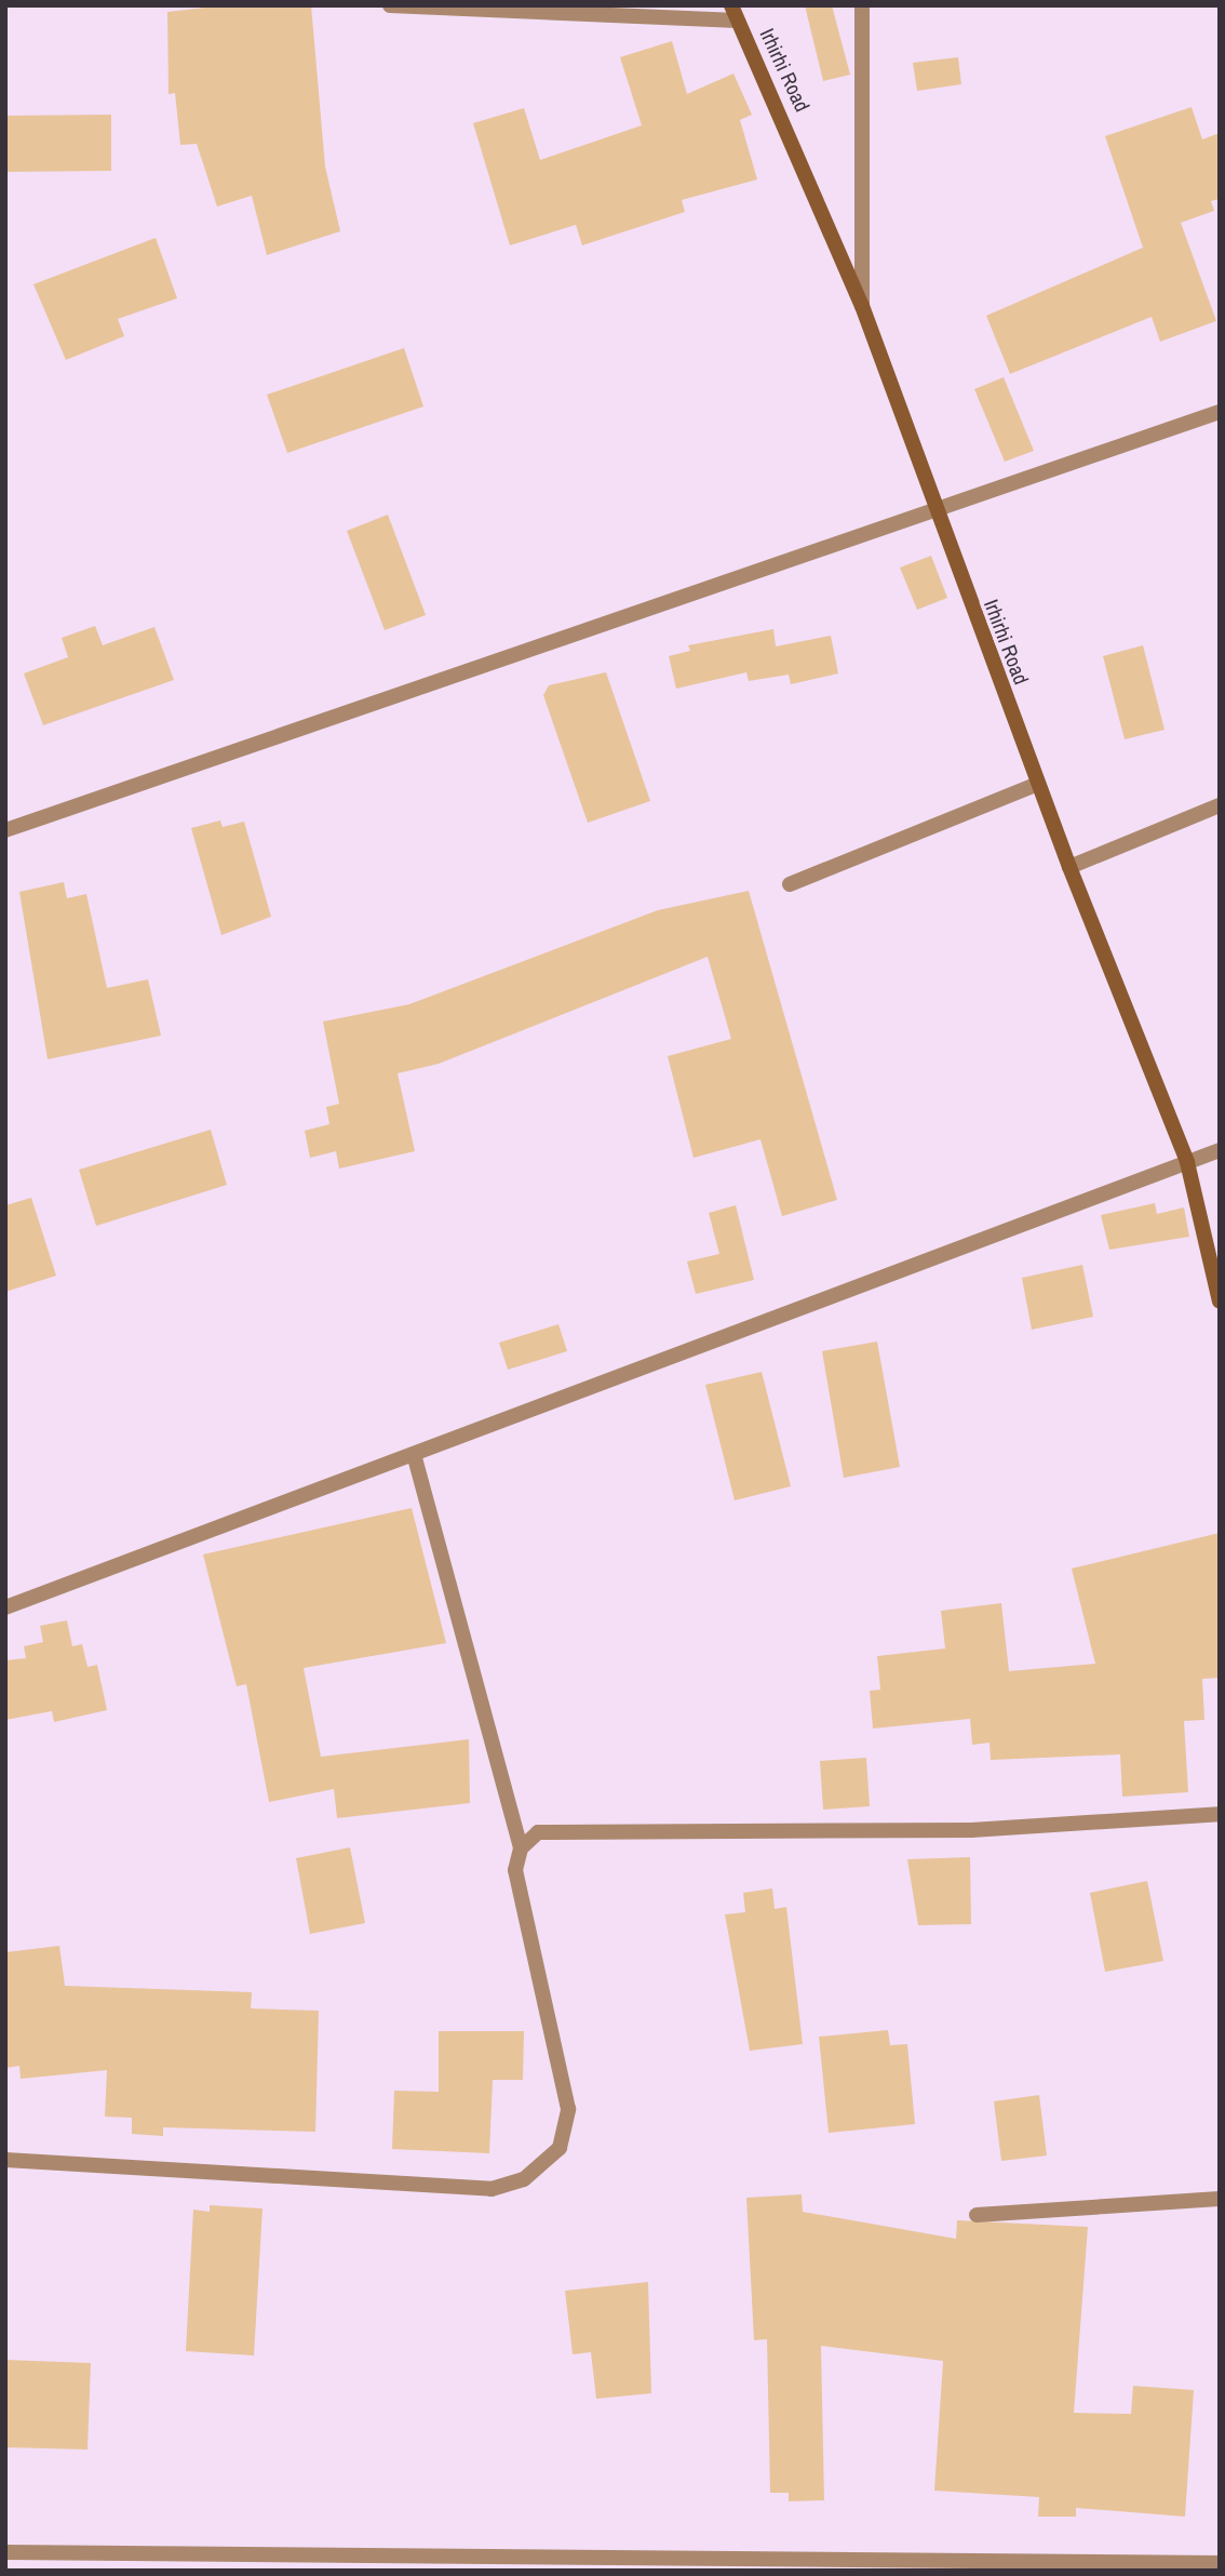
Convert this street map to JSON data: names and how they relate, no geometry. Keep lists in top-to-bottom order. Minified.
{"streets":{"street":["Irhirhi Road"]}}
